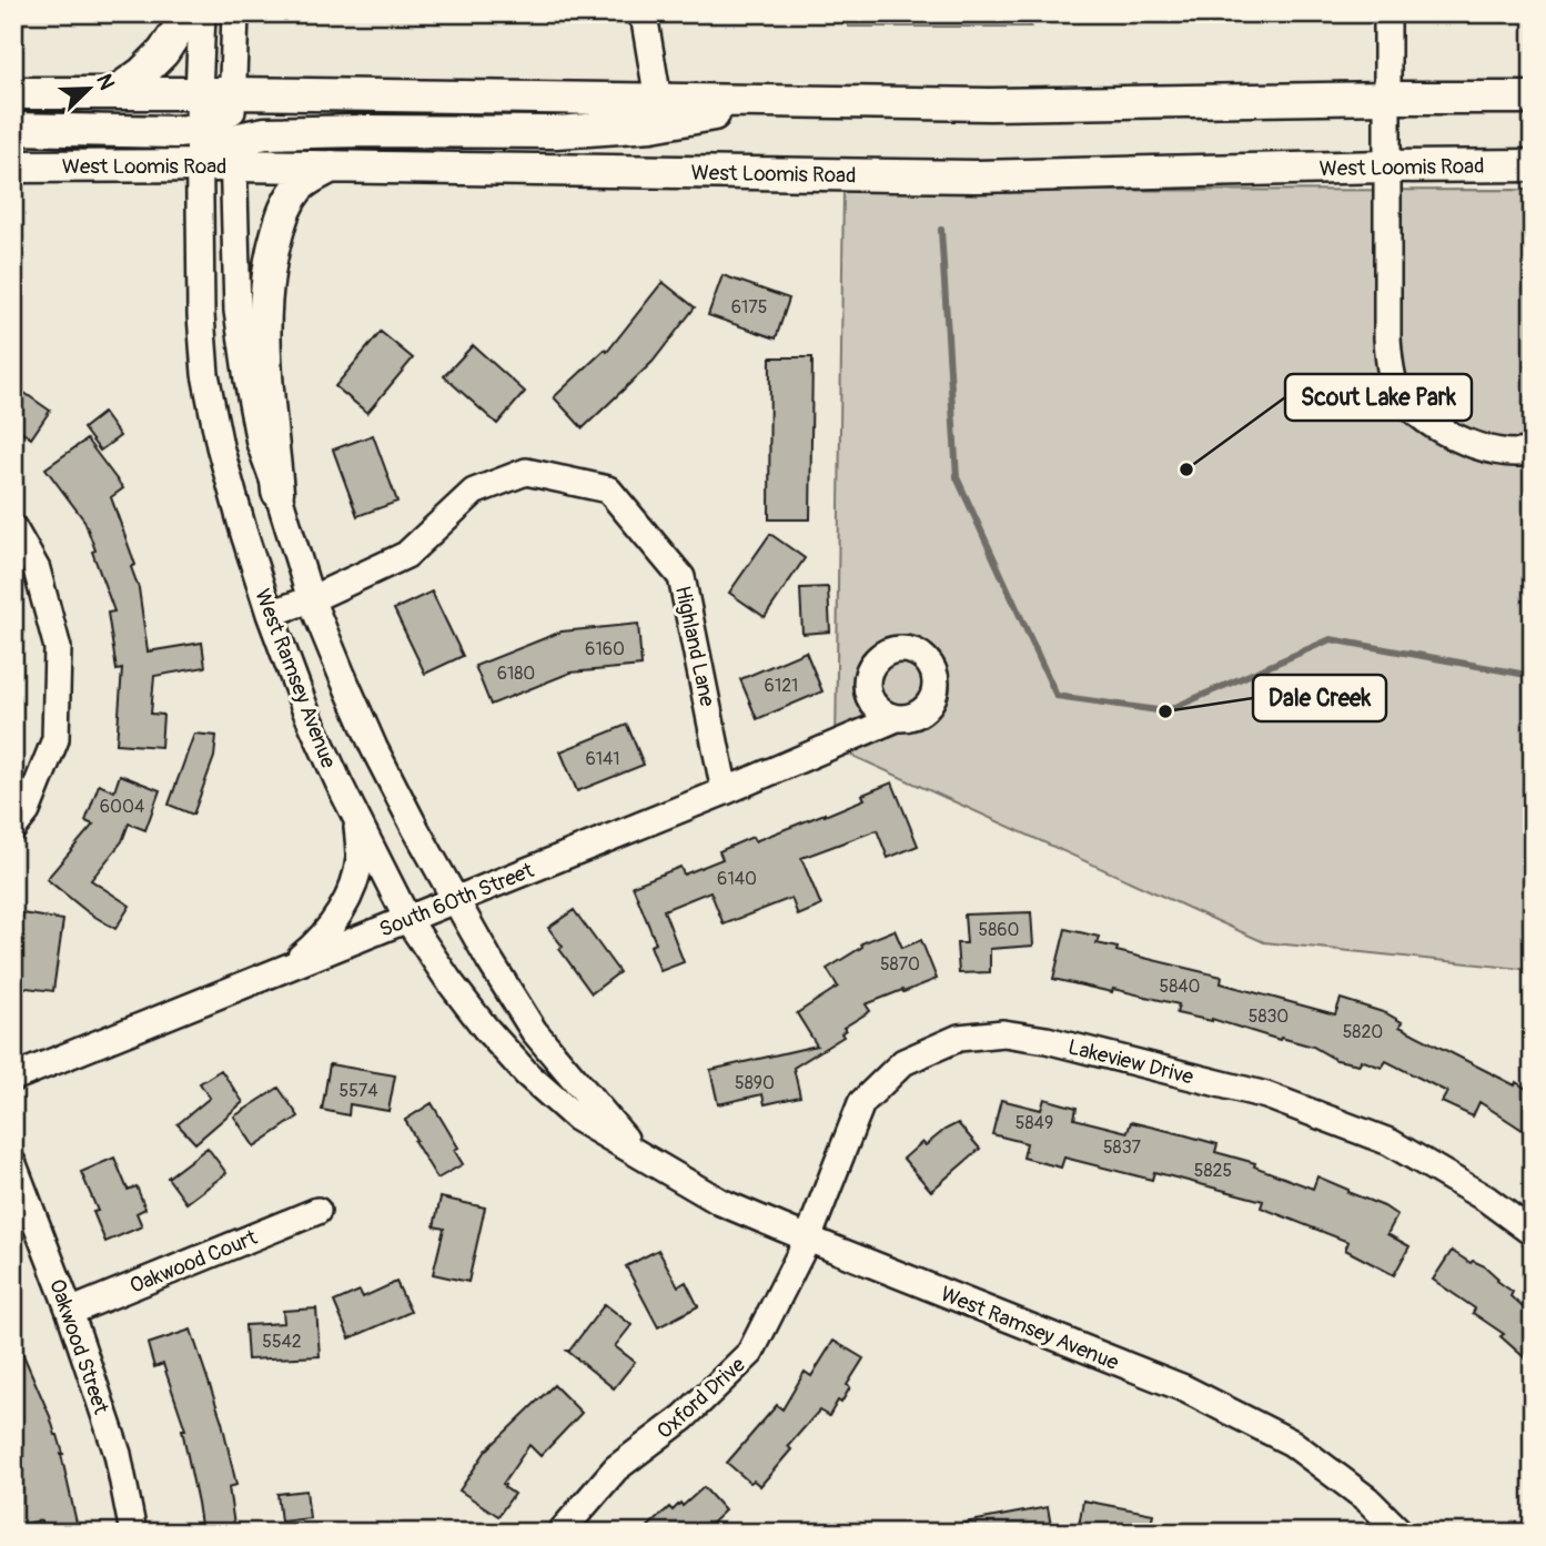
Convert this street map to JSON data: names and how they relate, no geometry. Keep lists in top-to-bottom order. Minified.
{"streets":{"main road":["West Loomis Road"],"street":["Highland Lane","West Ramsey Avenue","South 60th Street","Lakeview Drive","Oakwood Court","Oakwood Street","Oxford Drive"]},"crossings":[["West Loomis Road","West Ramsey Avenue"],["Highland Lane","West Ramsey Avenue"],["Highland Lane","South 60th Street"],["West Ramsey Avenue","South 60th Street"],["West Ramsey Avenue","Lakeview Drive"],["West Ramsey Avenue","Oxford Drive"],["Lakeview Drive","Oxford Drive"],["Oakwood Court","Oakwood Street"]],"places":["Scout Lake Park","Dale Creek"],"house_numbers":["6175","6160","6180","6121","6141","6004","6140","5860","5870","5840","5830","5820","5890","5574","5849","5837","5825","5542"],"north":"top right"}
